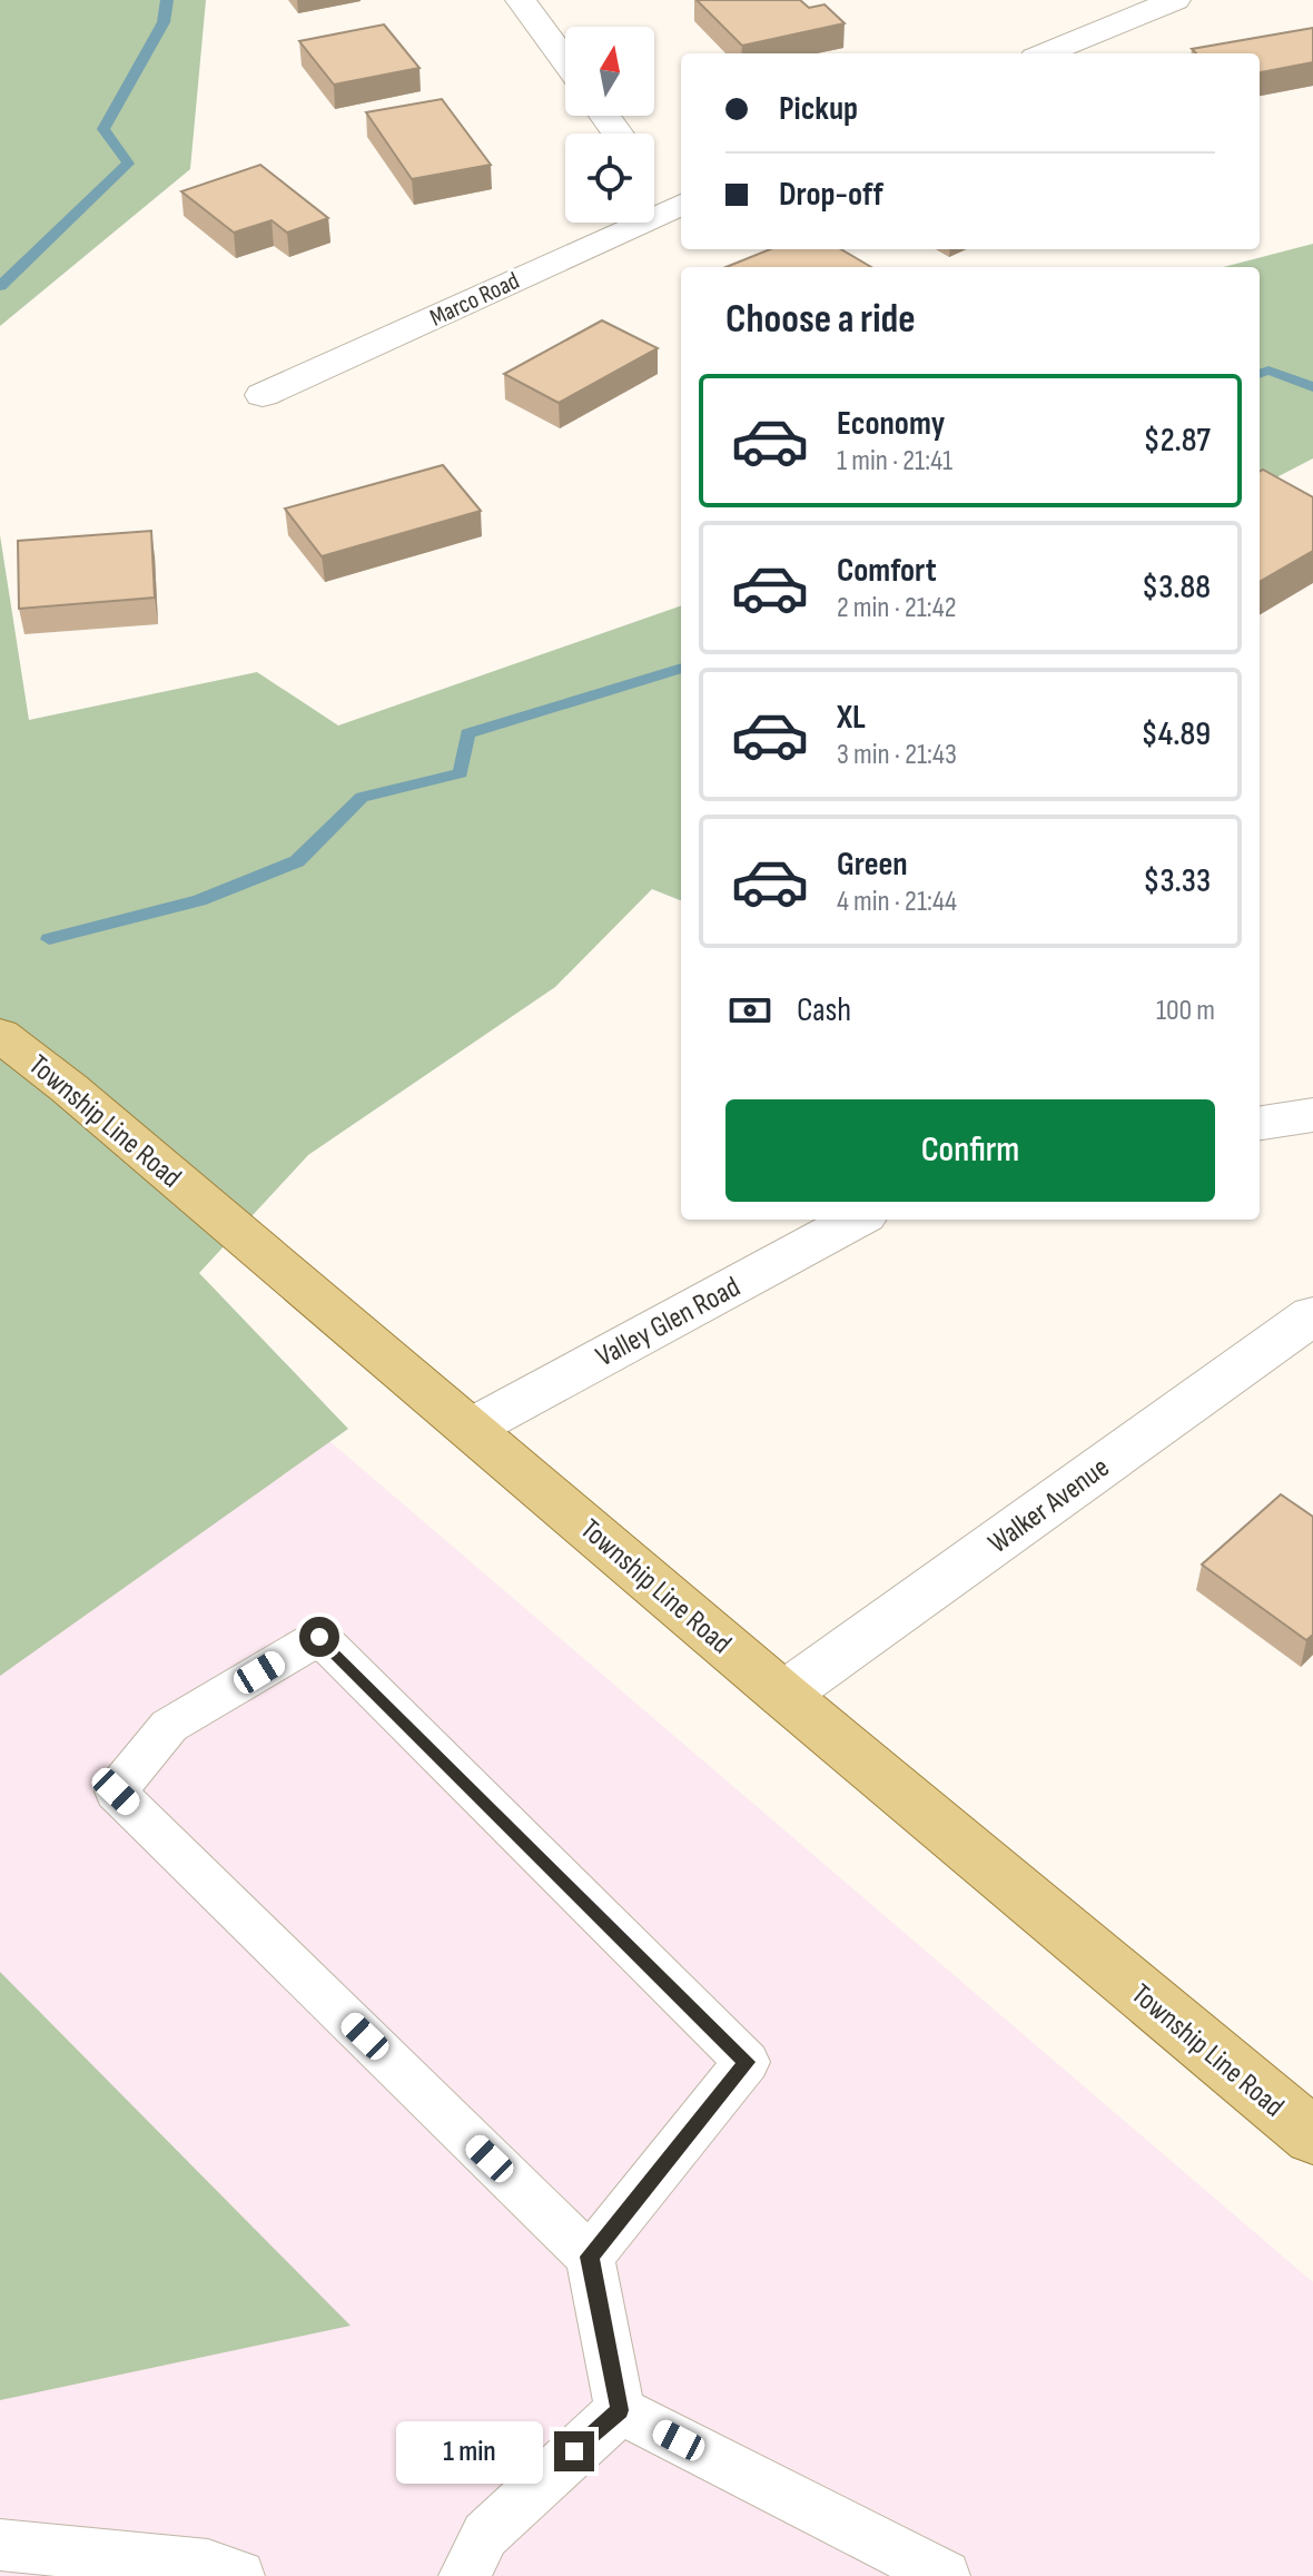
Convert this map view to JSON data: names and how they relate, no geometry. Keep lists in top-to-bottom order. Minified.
{"streets":{"main road":["Township Line Road"],"street":["Marco Road","Valley Glen Road","Walker Avenue"]},"crossings":[["Township Line Road","Valley Glen Road"],["Township Line Road","Walker Avenue"]],"north":"top","page":{"banner":["Pickup","Drop-off"],"heading":"Choose a ride","list":[{"name":"Economy","note":"1 min · 21:41","value":"$2.87"},{"name":"Comfort","note":"2 min · 21:42","value":"$3.88"},{"name":"XL","note":"3 min · 21:43","value":"$4.89"},{"name":"Green","note":"4 min · 21:44","value":"$3.33"}],"pay":["Cash","100 m"],"buttons":"Confirm","bubble":"1 min"}}
